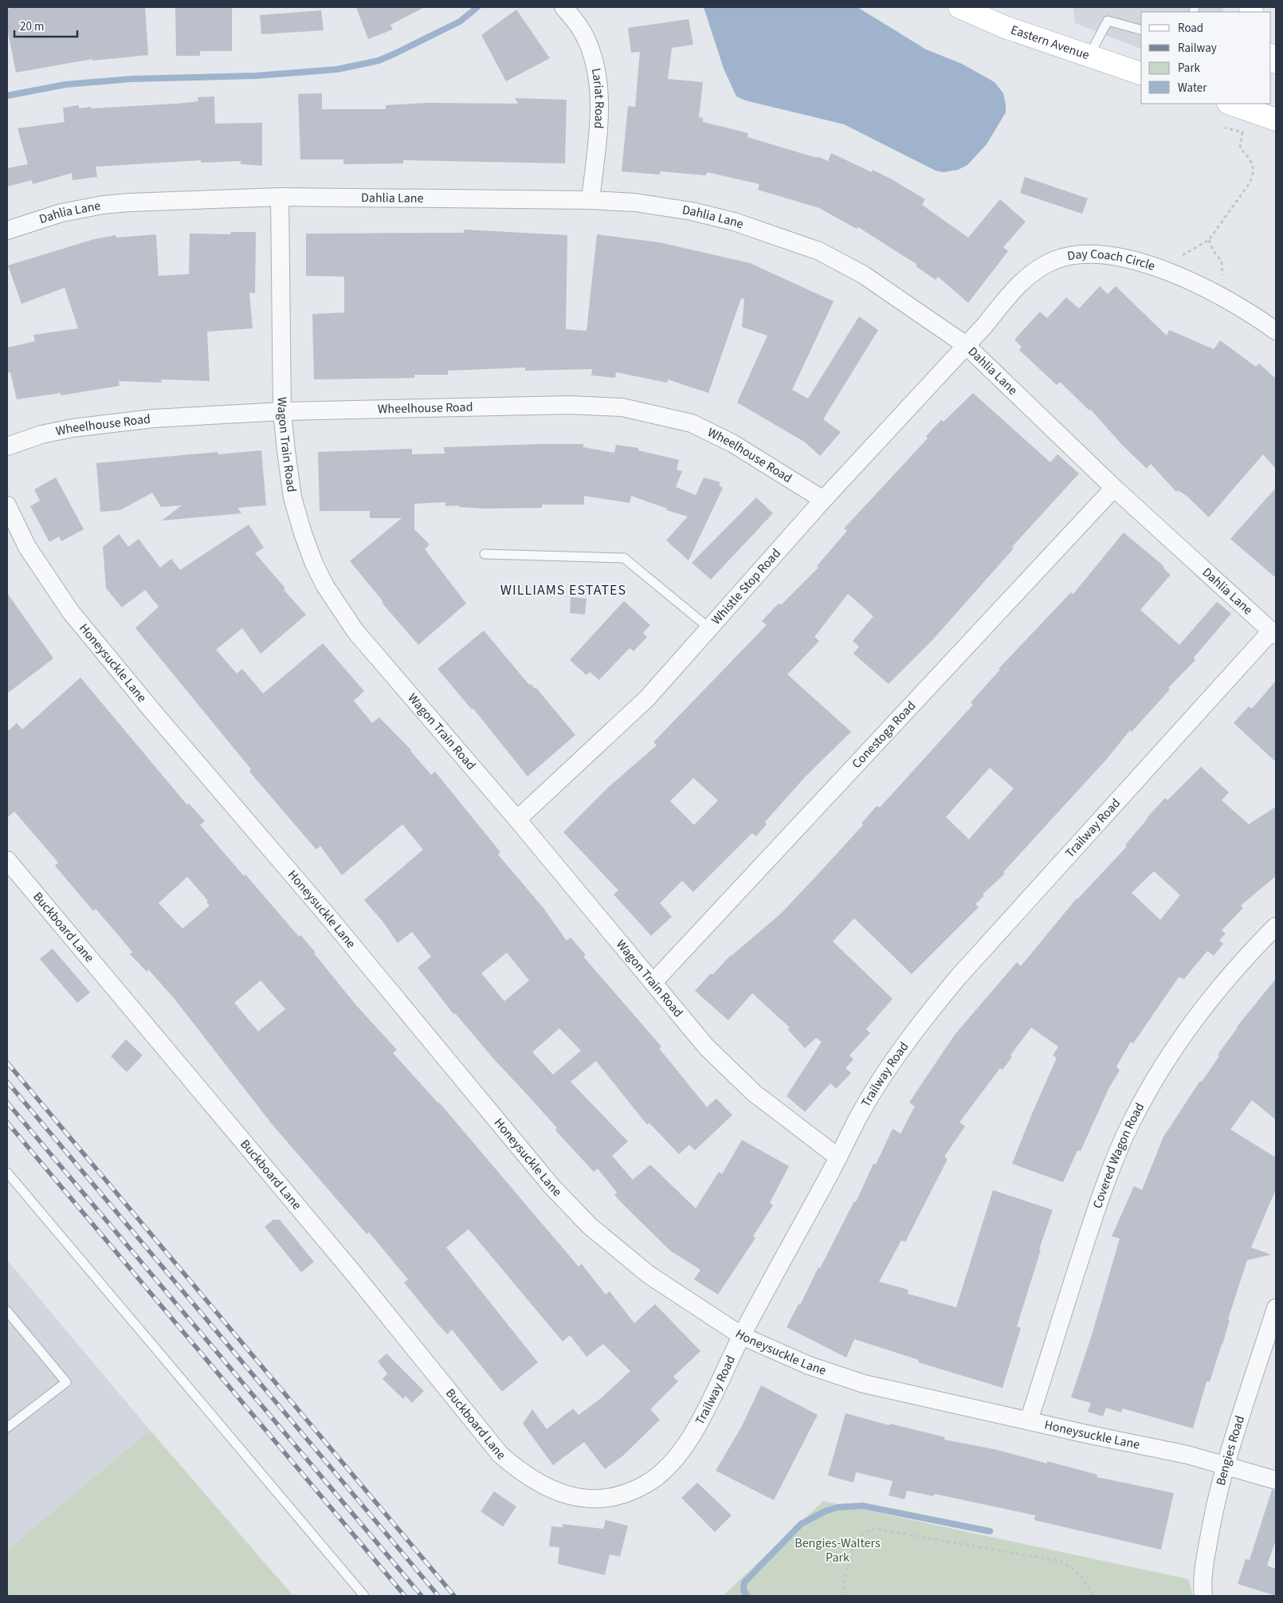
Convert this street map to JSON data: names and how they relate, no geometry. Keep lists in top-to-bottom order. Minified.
{"streets":{"main road":["Eastern Avenue"],"street":["Lariat Road","Dahlia Lane","Day Coach Circle","Wheelhouse Road","Wagon Train Road","Whistle Stop Road","Honeysuckle Lane","Conestoga Road","Trailway Road","Buckboard Lane","Covered Wagon Road","Bengies Road"]},"crossings":[["Lariat Road","Dahlia Lane"],["Dahlia Lane","Day Coach Circle"],["Dahlia Lane","Wagon Train Road"],["Dahlia Lane","Whistle Stop Road"],["Dahlia Lane","Conestoga Road"],["Dahlia Lane","Trailway Road"],["Day Coach Circle","Whistle Stop Road"],["Wheelhouse Road","Wagon Train Road"],["Wheelhouse Road","Whistle Stop Road"],["Wagon Train Road","Whistle Stop Road"],["Wagon Train Road","Conestoga Road"],["Wagon Train Road","Trailway Road"],["Honeysuckle Lane","Trailway Road"],["Honeysuckle Lane","Covered Wagon Road"],["Honeysuckle Lane","Bengies Road"],["Trailway Road","Buckboard Lane"]],"districts":["WILLIAMS ESTATES"],"parks":["Bengies-Walters Park"],"legend":["Road","Railway","Park","Water"],"scale_bar":"20 m"}
